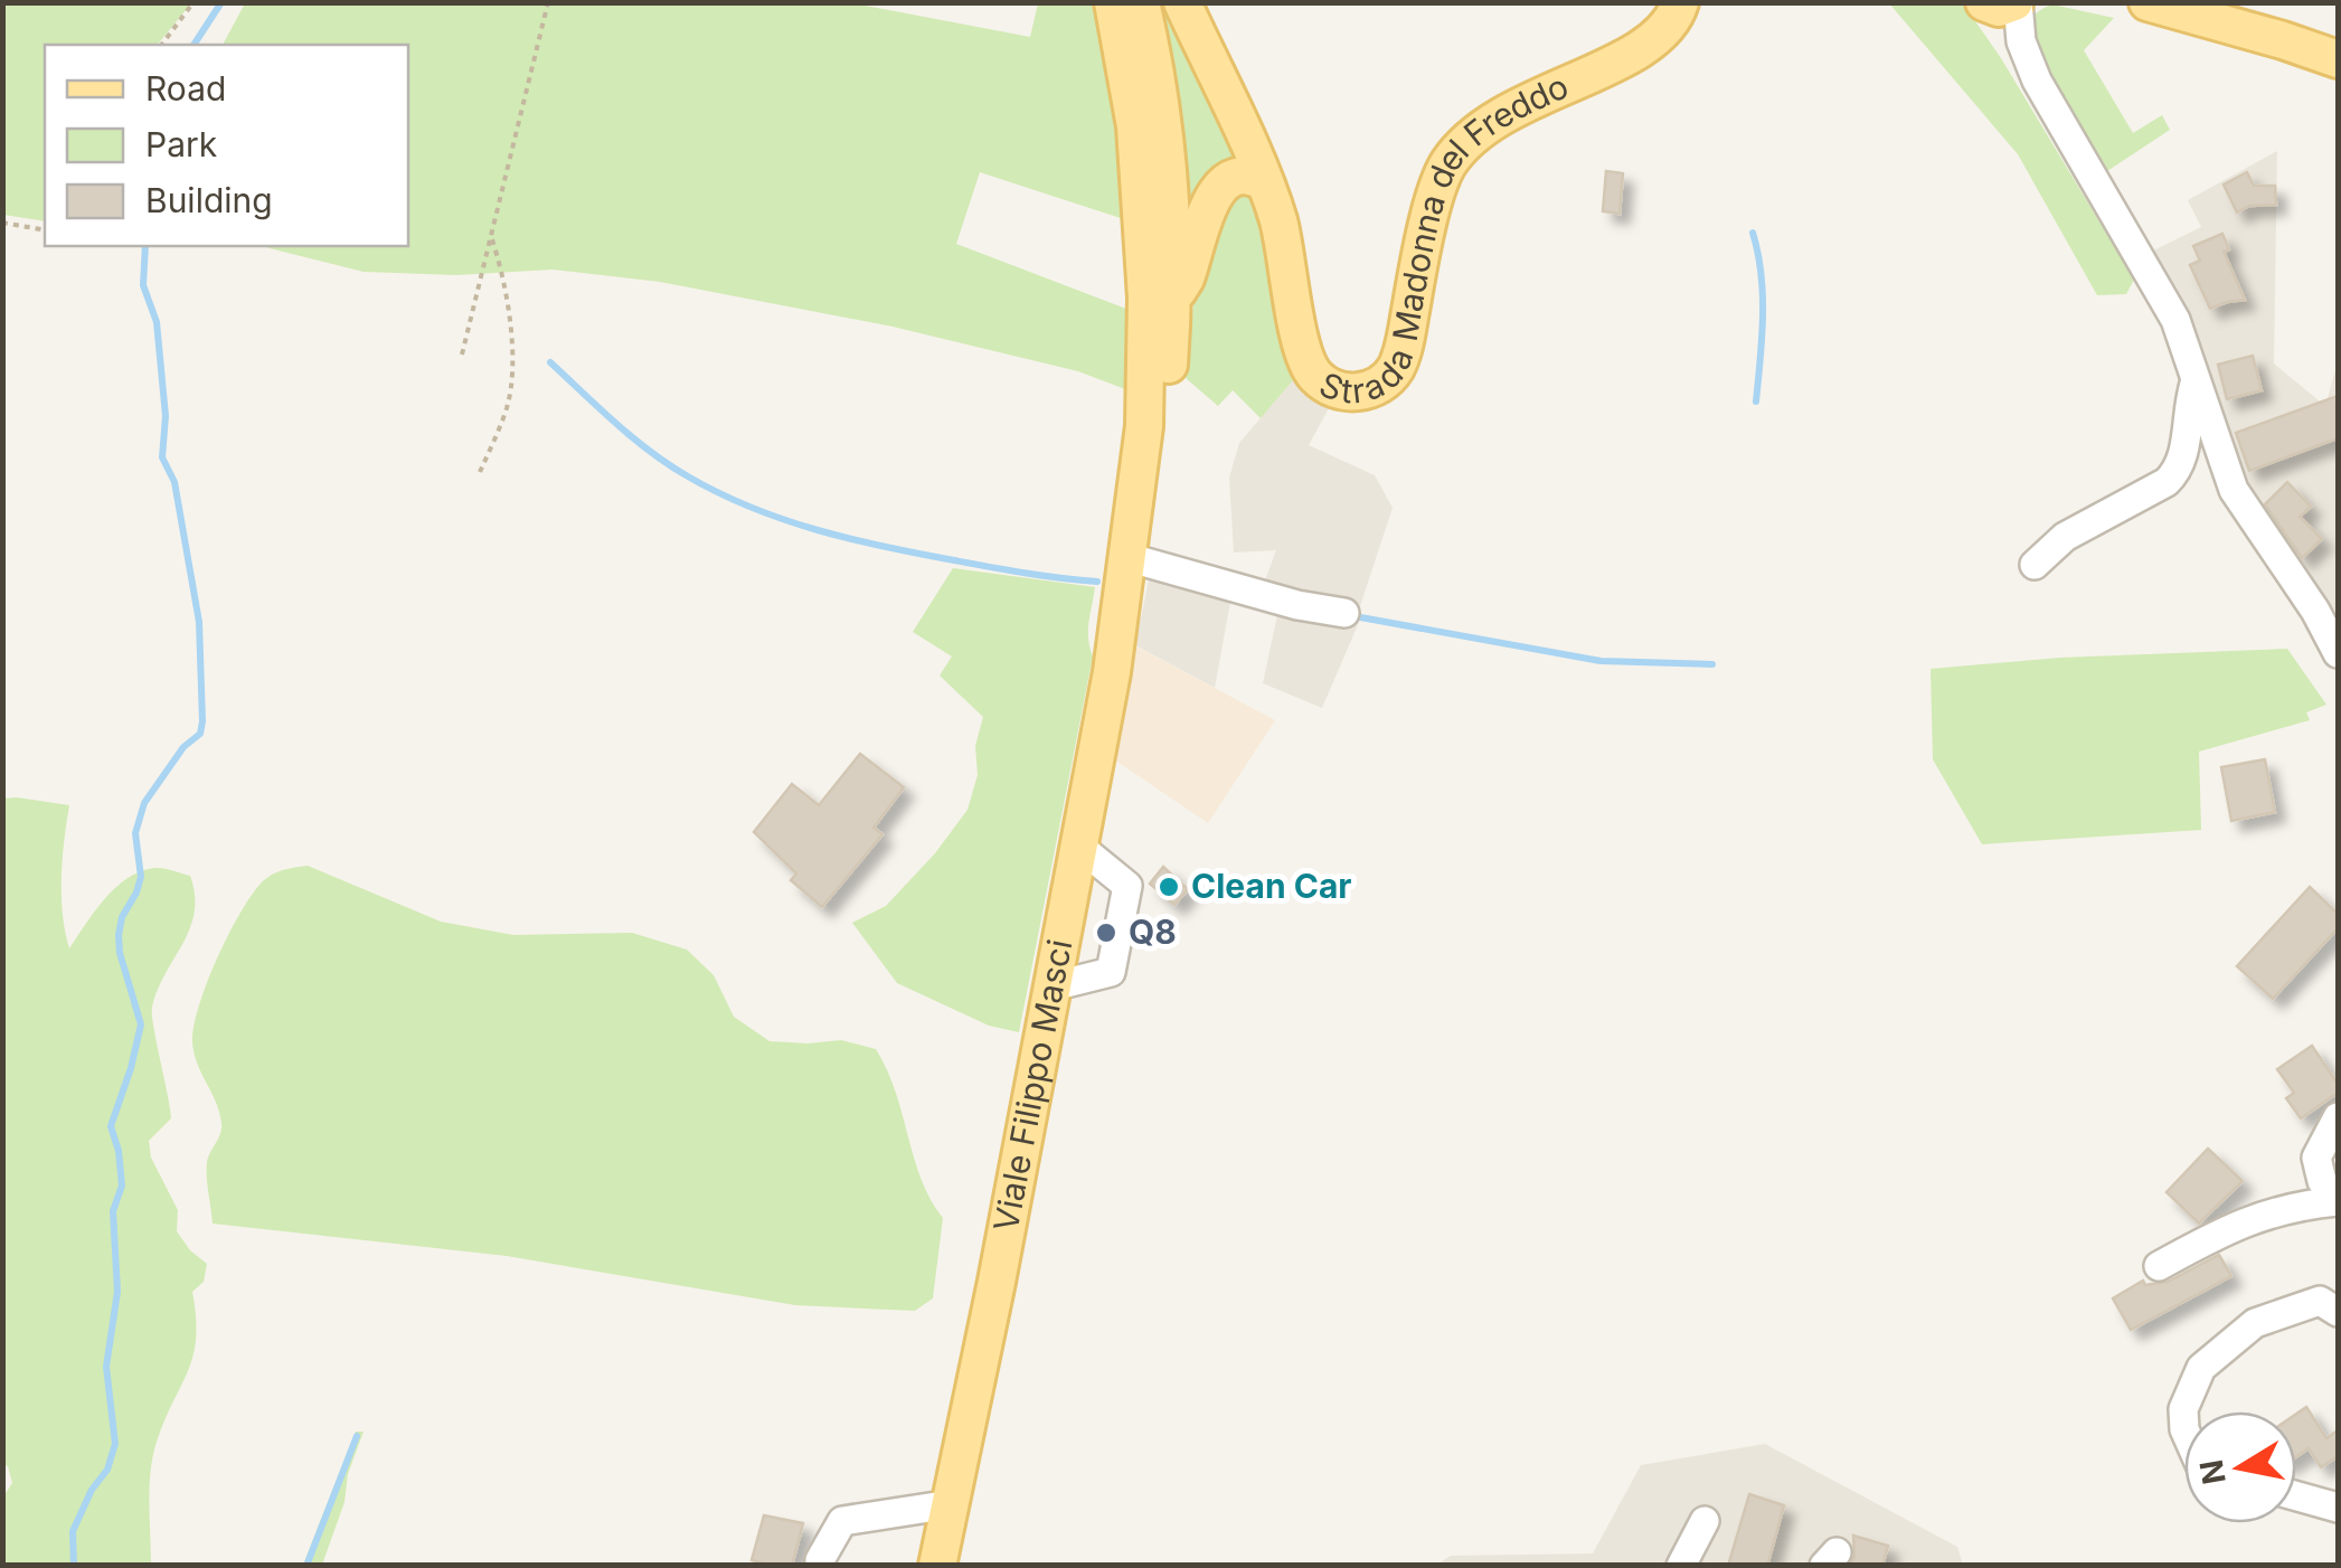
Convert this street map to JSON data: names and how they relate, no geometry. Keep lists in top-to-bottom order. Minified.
{"streets":{"main road":["Strada Madonna del Freddo","Viale Filippo Masci"]},"places":["Clean Car","Q8"],"legend":["Road","Park","Building"],"north":"left"}
